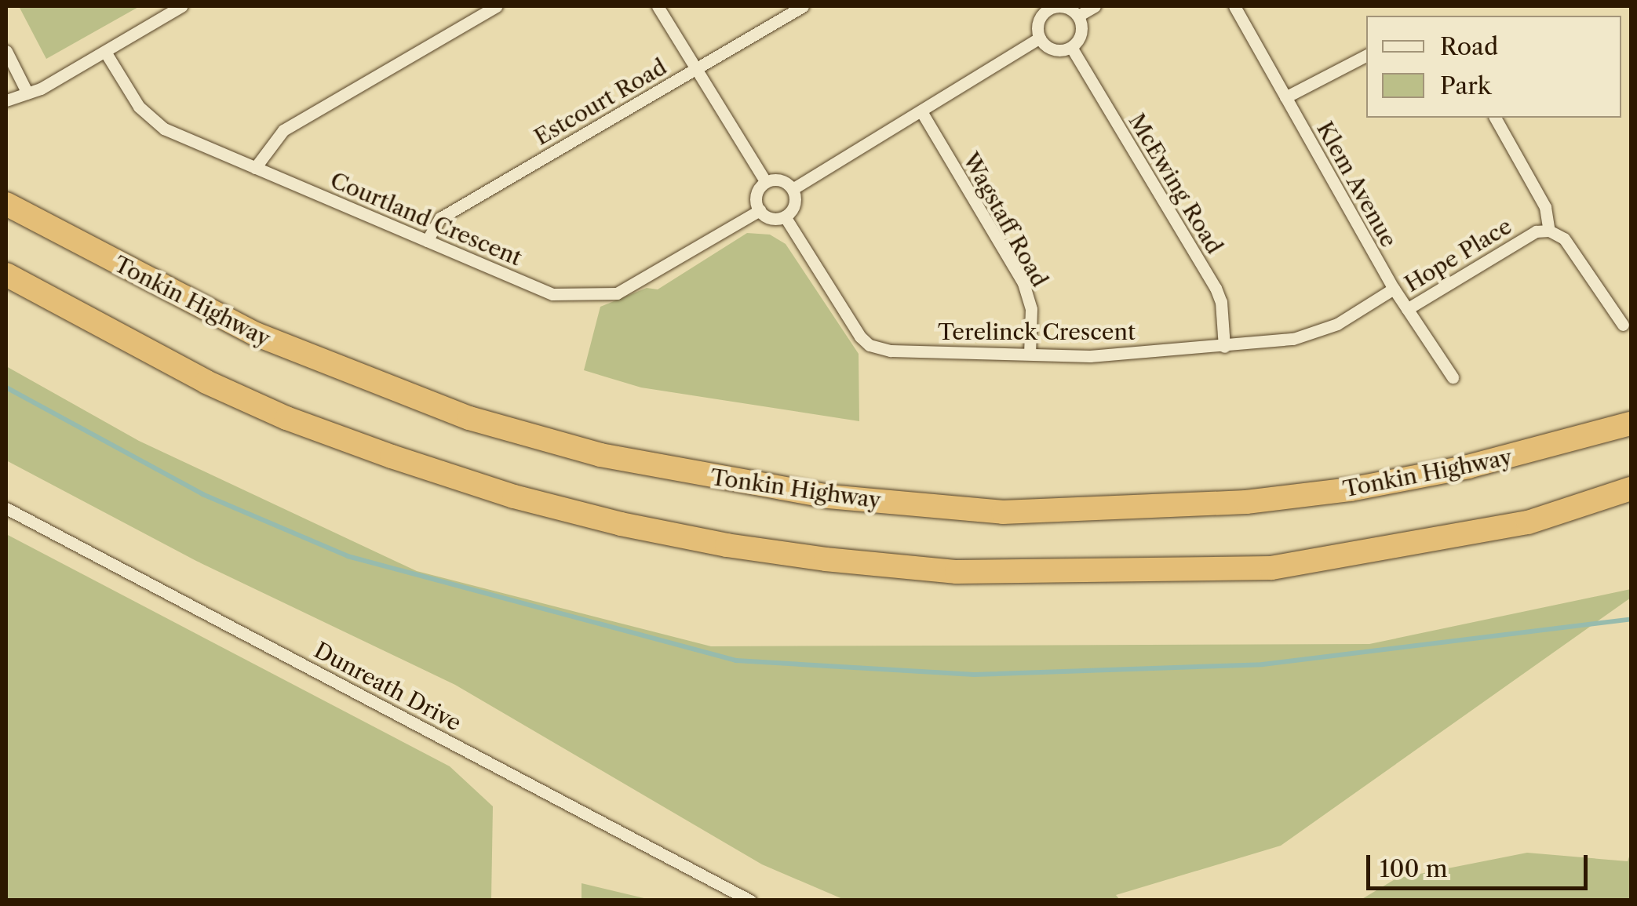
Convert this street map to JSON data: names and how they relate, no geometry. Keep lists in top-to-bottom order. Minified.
{"streets":{"highway":["Tonkin Highway"],"street":["Estcourt Road","McEwing Road","Klem Avenue","Courtland Crescent","Wagstaff Road","Hope Place","Terelinck Crescent","Dunreath Drive"]},"crossings":[["Estcourt Road","Courtland Crescent"],["McEwing Road","Terelinck Crescent"],["Klem Avenue","Hope Place"],["Klem Avenue","Terelinck Crescent"],["Courtland Crescent","Terelinck Crescent"],["Wagstaff Road","Terelinck Crescent"]],"legend":["Road","Park"],"scale_bar":"100 m"}
